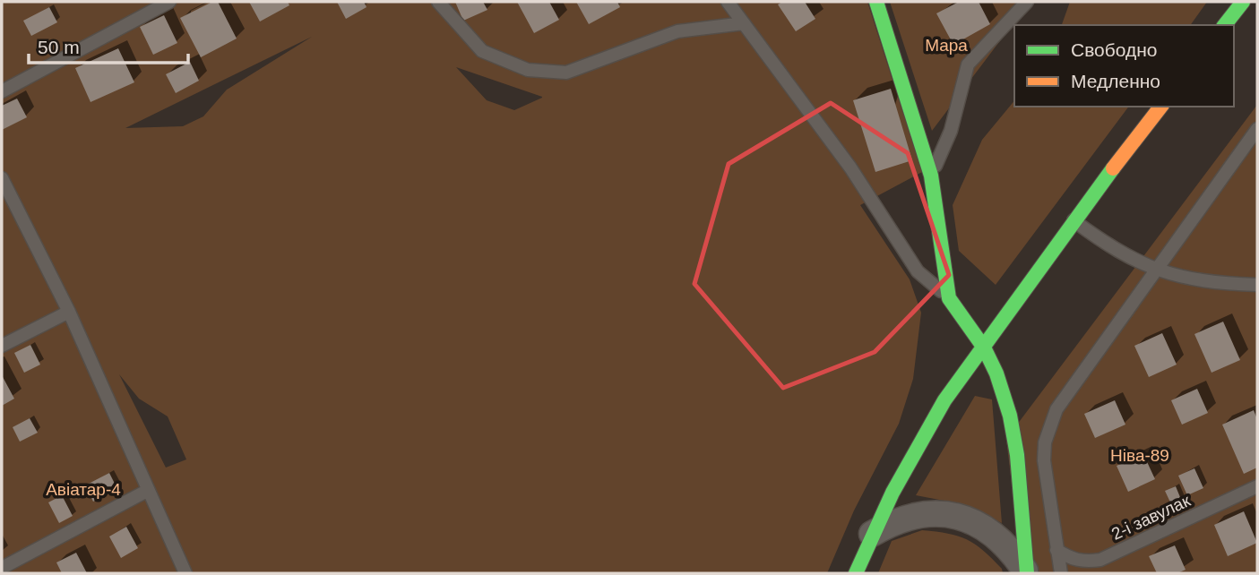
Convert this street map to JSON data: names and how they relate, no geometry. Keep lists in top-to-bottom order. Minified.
{"streets":{"lane":["2-і завулак"]},"parks":["Мара","Ніва-89","Авіатар-4"],"legend":["Свободно","Медленно"],"scale_bar":"50 m"}
